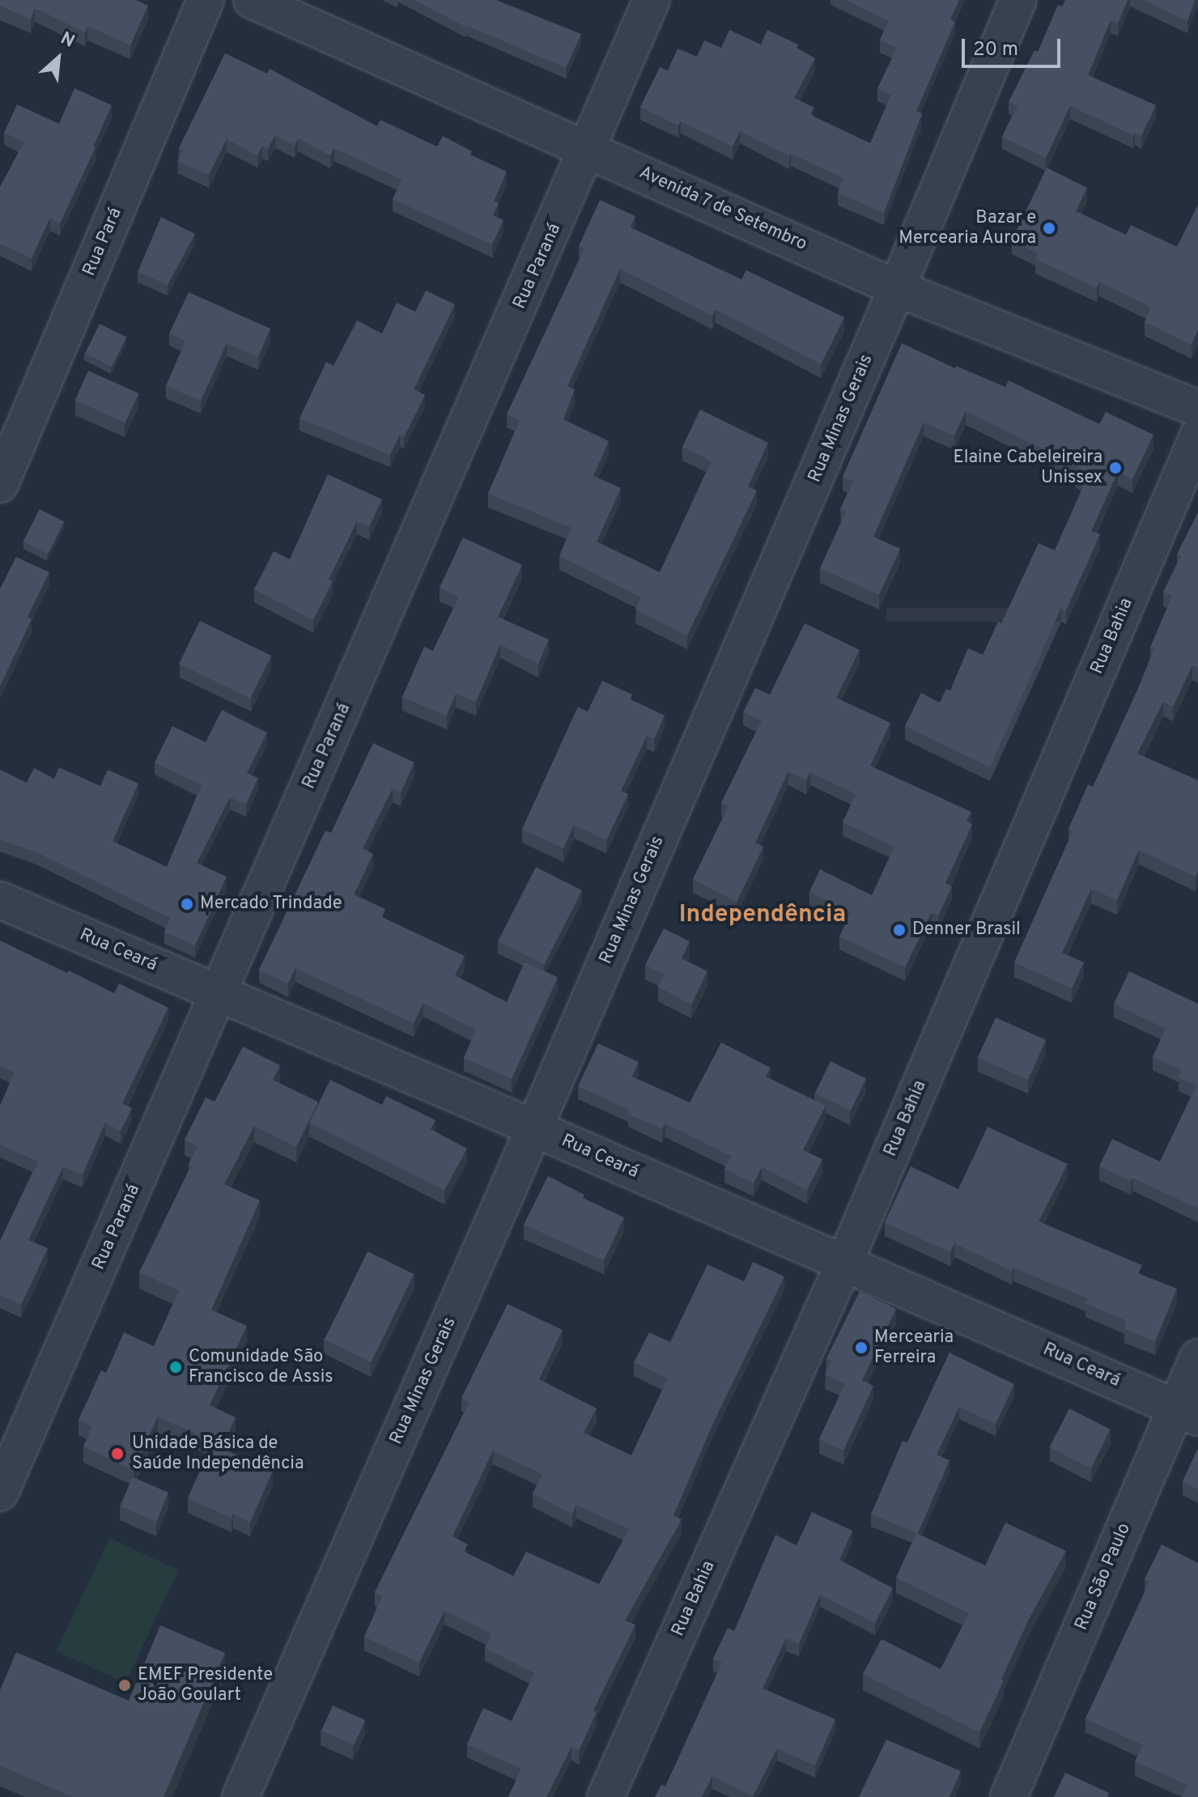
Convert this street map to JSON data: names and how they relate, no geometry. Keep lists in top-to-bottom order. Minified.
{"streets":{"street":["Avenida 7 de Setembro","Rua Pará","Rua Paraná","Rua Minas Gerais","Rua Bahia","Rua Ceará","Rua São Paulo"]},"crossings":[["Avenida 7 de Setembro","Rua Paraná"],["Avenida 7 de Setembro","Rua Minas Gerais"],["Rua Paraná","Rua Ceará"],["Rua Minas Gerais","Rua Ceará"],["Rua Bahia","Rua Ceará"],["Rua Ceará","Rua São Paulo"]],"districts":["Independência"],"places":["Bazar e Mercearia Aurora","Elaine Cabeleireira Unissex","Mercado Trindade","Denner Brasil","Mercearia Ferreira","Comunidade São Francisco de Assis","Unidade Básica de Saúde Independência","EMEF Presidente João Goulart"],"scale_bar":"20 m","north":"top right"}
